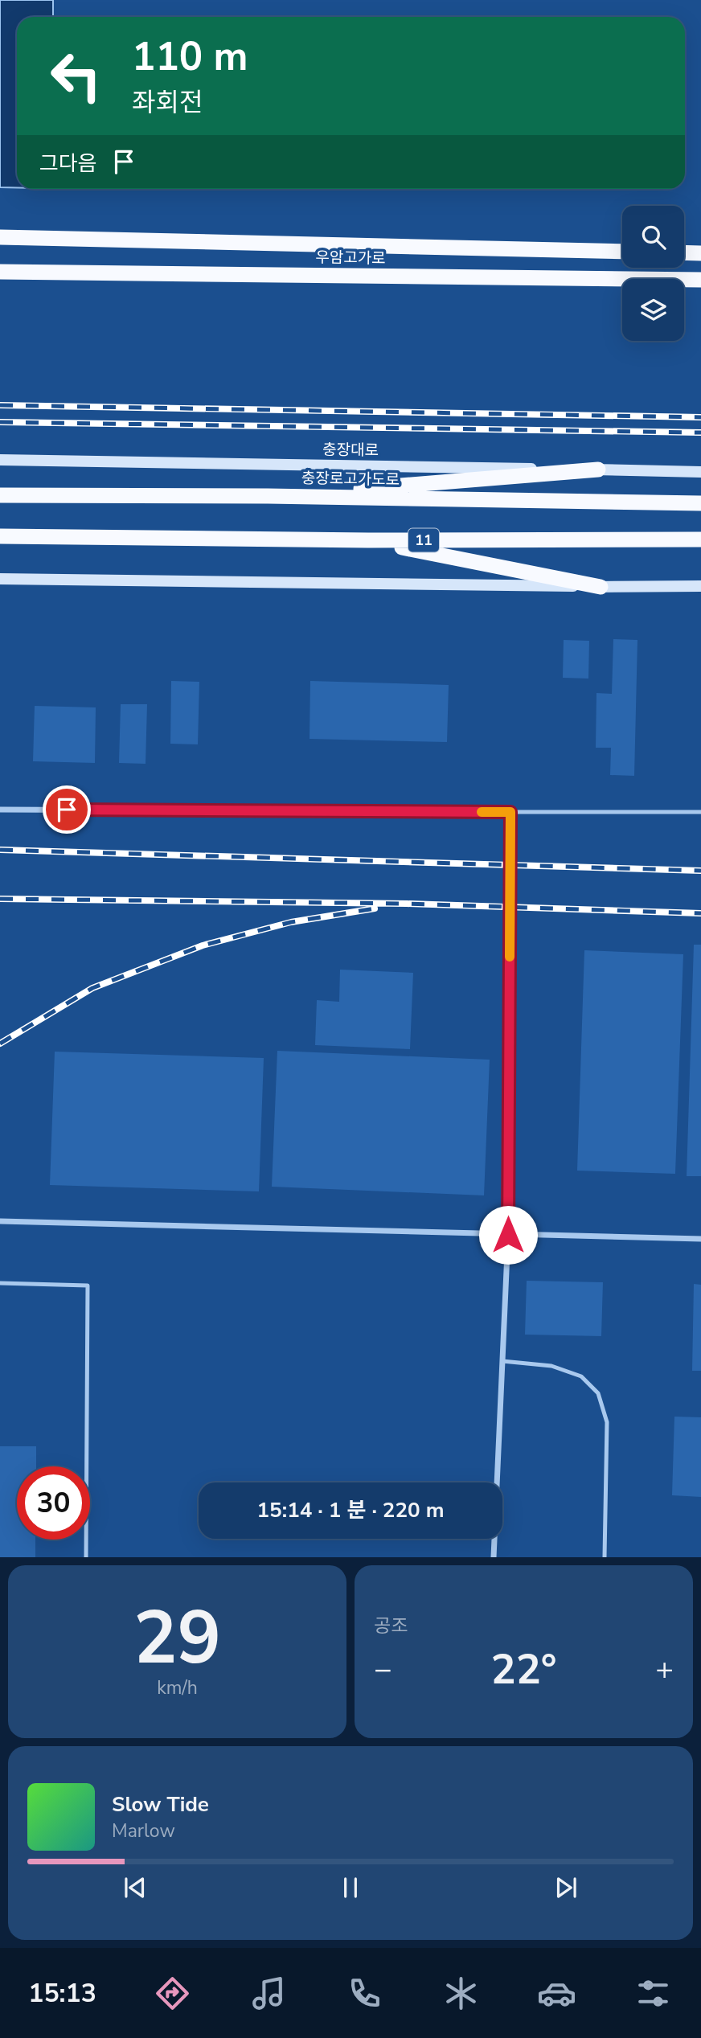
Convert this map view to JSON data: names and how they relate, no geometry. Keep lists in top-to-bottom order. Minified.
{"streets":{"highway":["우암고가로","충장로고가도로","11"],"main road":["충장대로"]},"page":{"turn":["110 m","좌회전"],"then":"그다음","limit":"30","trip":"15:14 · 1 분 · 220 m","tile":[["29","km/h"],"공조"],"heat":["−","22°","+"],"song":["Slow Tide","Marlow"],"tabs":"15:13"}}
